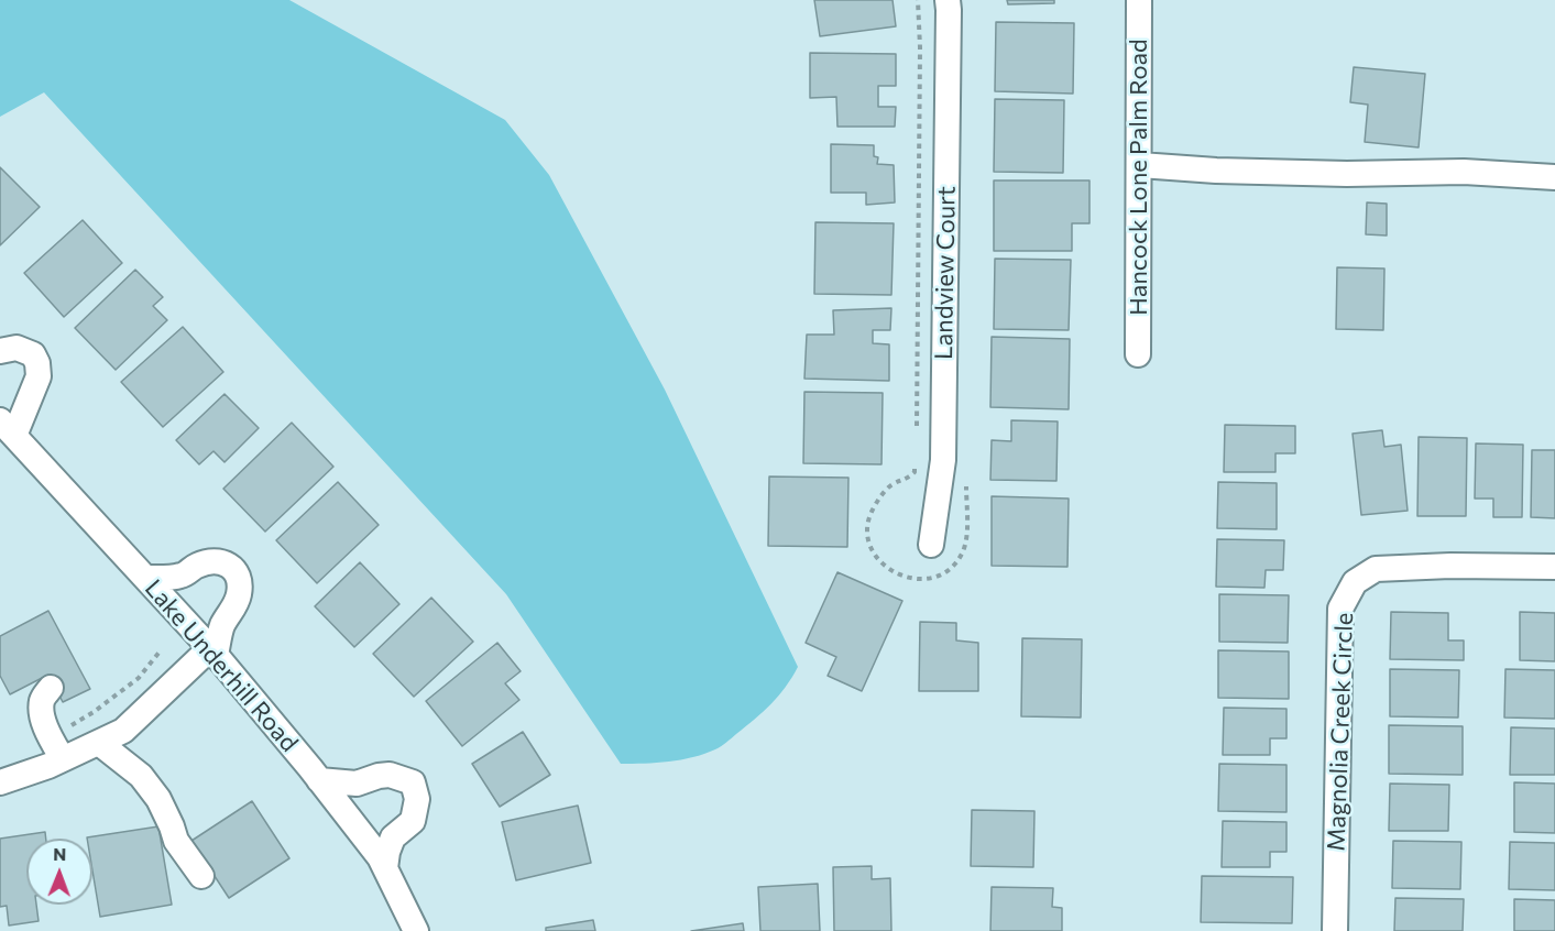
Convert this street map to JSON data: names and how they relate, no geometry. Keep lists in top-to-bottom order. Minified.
{"streets":{"street":["Hancock Lone Palm Road","Landview Court","Lake Underhill Road","Magnolia Creek Circle"]},"north":"top"}
